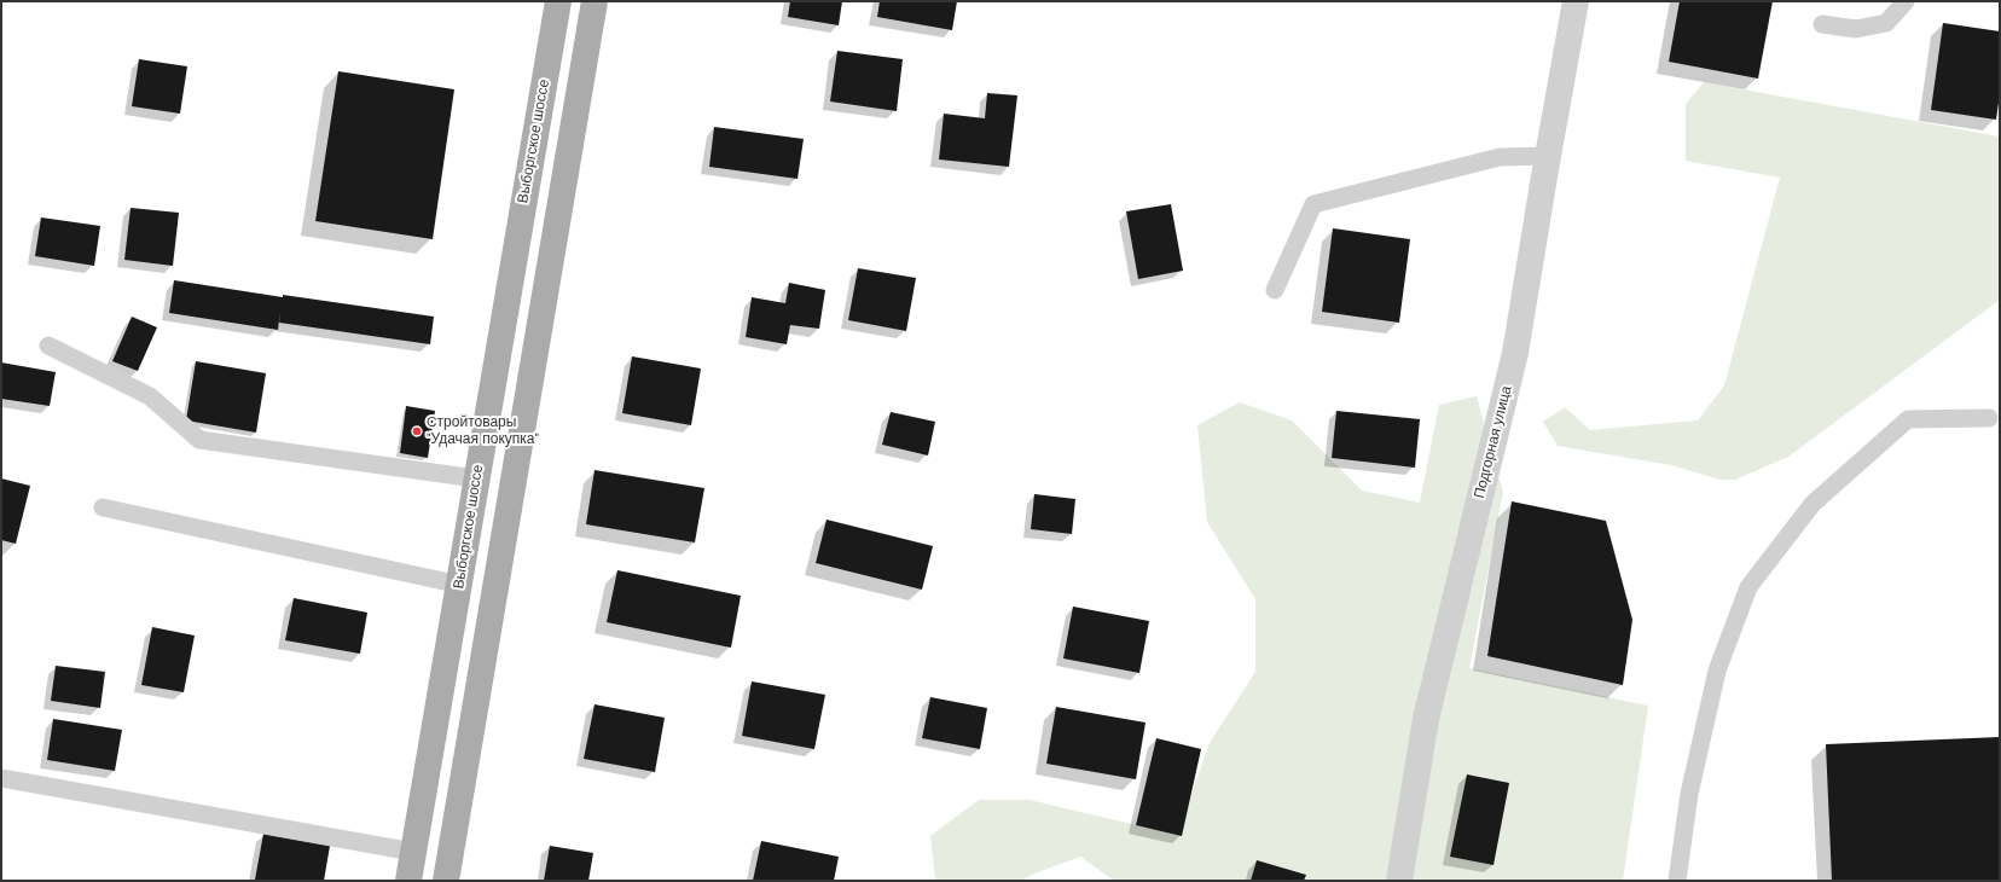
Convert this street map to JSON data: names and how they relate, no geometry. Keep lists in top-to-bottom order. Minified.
{"streets":{"main road":["Выборгское шоссе"],"street":["Подгорная улица"]},"places":["Cтройтовары \"Удачая покупка\""]}
